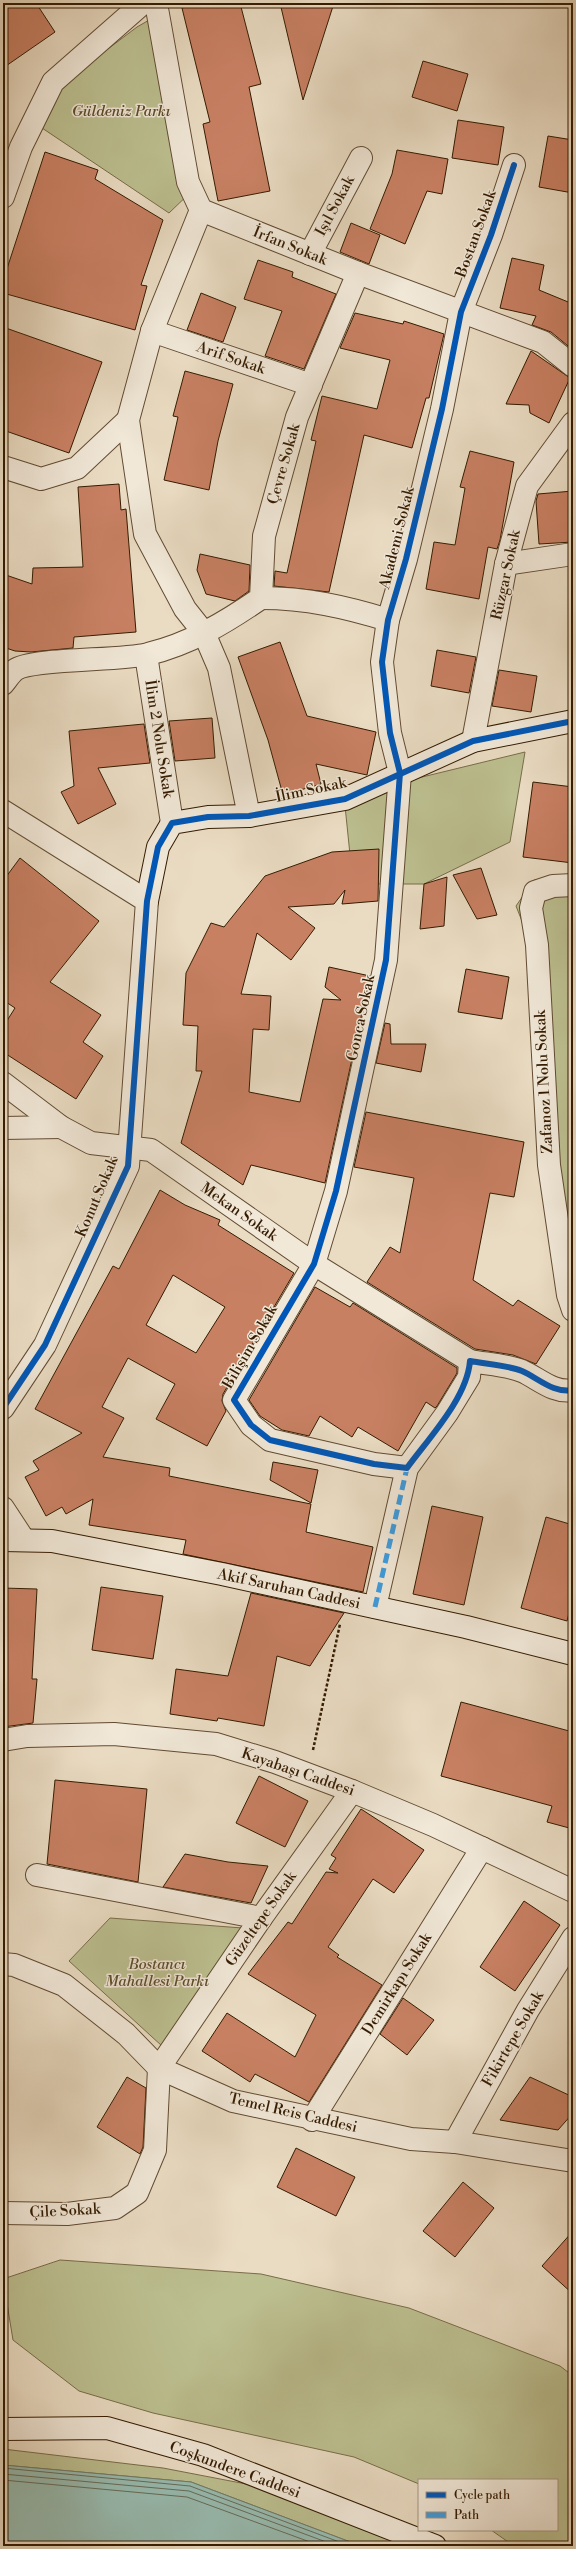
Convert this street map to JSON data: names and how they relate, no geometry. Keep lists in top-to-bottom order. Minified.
{"streets":{"street":["Işıl Sokak","Bostan Sokak","İrfan Sokak","Arif Sokak","Çevre Sokak","Akademi Sokak","Rüzgar Sokak","İlim 2 Nolu Sokak","İlim Sokak","Gonca Sokak","Zafanoz 1 Nolu Sokak","Konut Sokak","Mekan Sokak","Bilişim Sokak","Akif Saruhan Caddesi","Kayabaşı Caddesi","Güzeltepe Sokak","Demirkapı Sokak","Fikirtepe Sokak","Temel Reis Caddesi","Çile Sokak","Coşkundere Caddesi"]},"crossings":[["Işıl Sokak","İrfan Sokak"],["Bostan Sokak","İrfan Sokak"],["Bostan Sokak","Akademi Sokak"],["İrfan Sokak","Çevre Sokak"],["İrfan Sokak","Akademi Sokak"],["Arif Sokak","Çevre Sokak"],["Akademi Sokak","İlim Sokak"],["Akademi Sokak","Gonca Sokak"],["Rüzgar Sokak","İlim Sokak"],["İlim 2 Nolu Sokak","İlim Sokak"],["İlim Sokak","Gonca Sokak"],["Gonca Sokak","Mekan Sokak"],["Gonca Sokak","Bilişim Sokak"],["Konut Sokak","Mekan Sokak"],["Mekan Sokak","Bilişim Sokak"],["Kayabaşı Caddesi","Güzeltepe Sokak"],["Kayabaşı Caddesi","Demirkapı Sokak"],["Güzeltepe Sokak","Temel Reis Caddesi"],["Güzeltepe Sokak","Çile Sokak"],["Demirkapı Sokak","Temel Reis Caddesi"],["Fikirtepe Sokak","Temel Reis Caddesi"],["Temel Reis Caddesi","Çile Sokak"]],"parks":["Güldeniz Parkı","Bostancı Mahallesi Parkı"],"legend":["Cycle path","Path"]}
